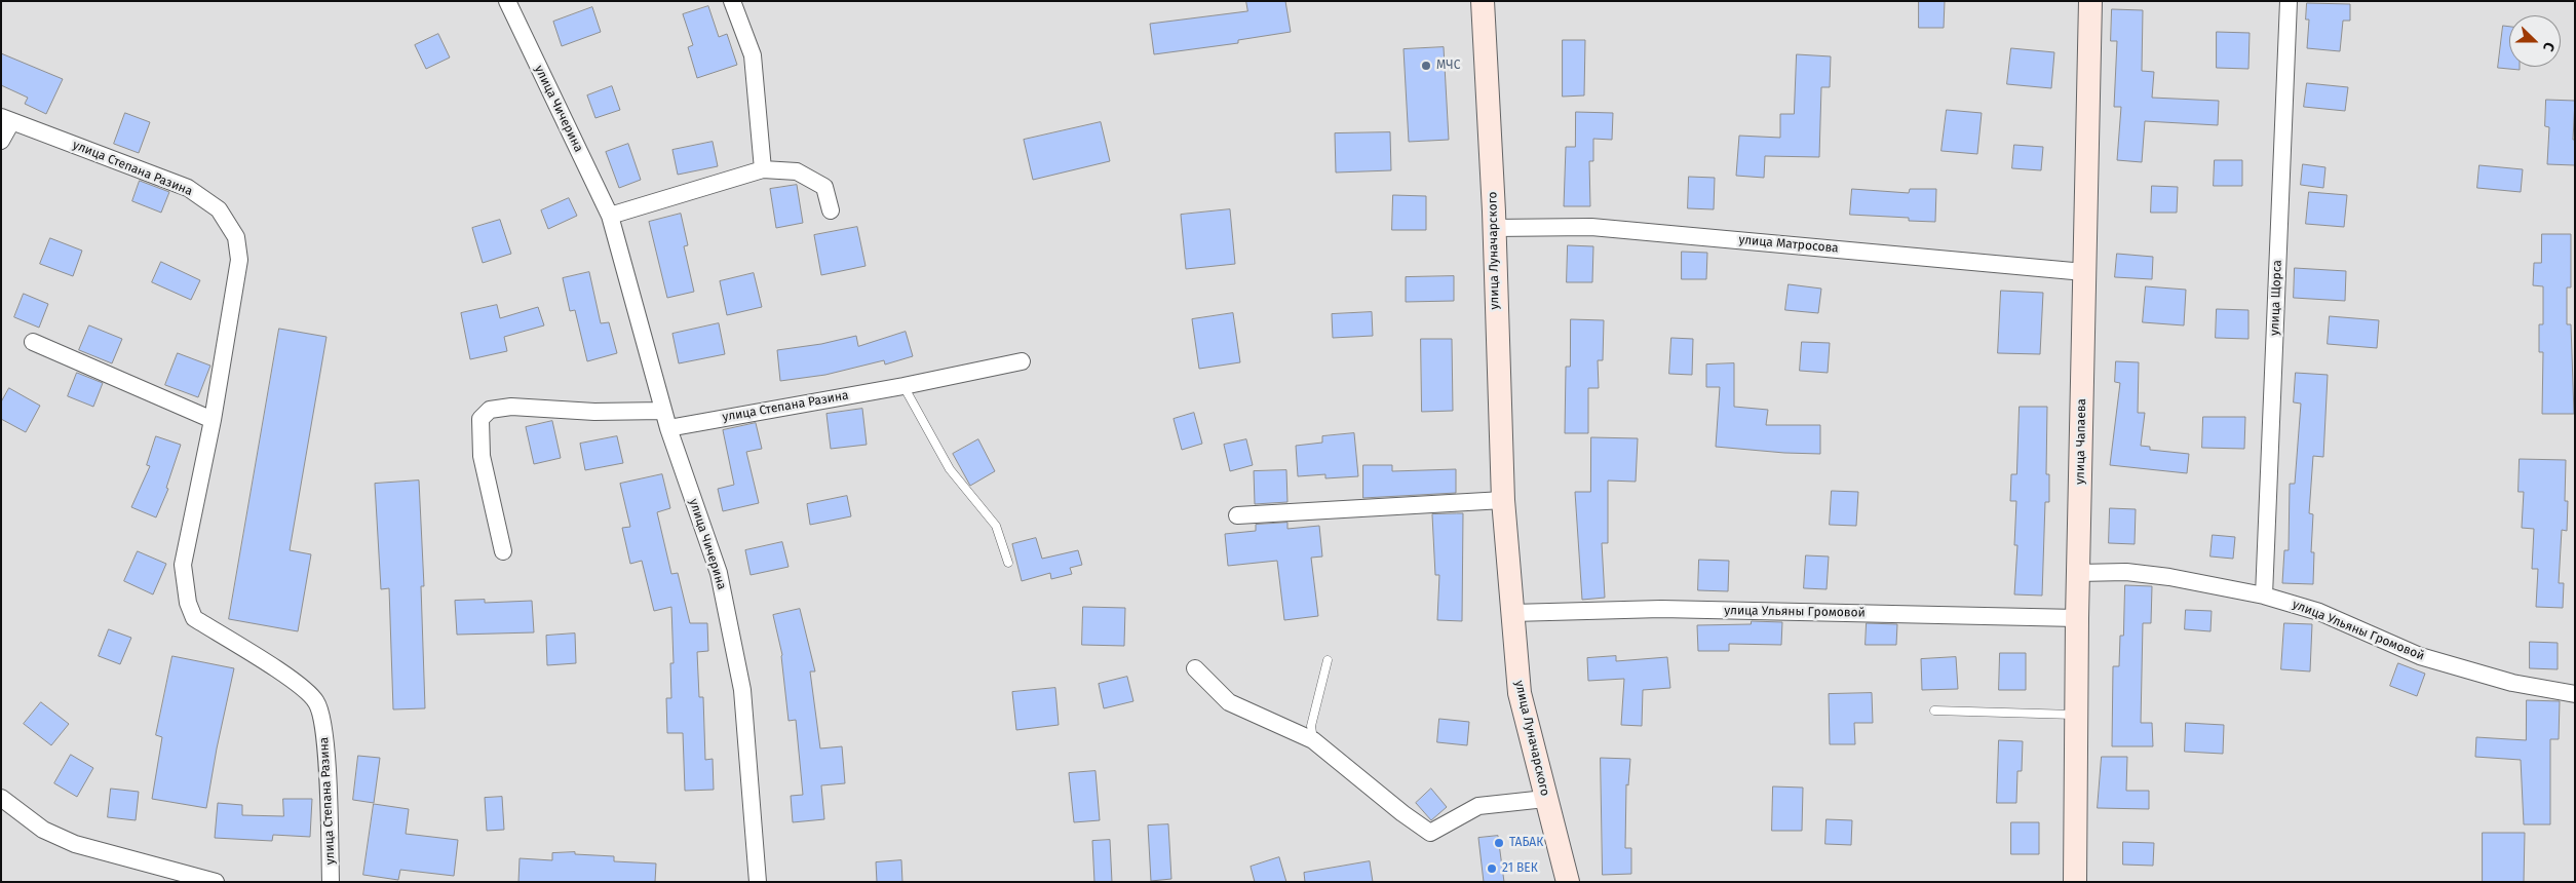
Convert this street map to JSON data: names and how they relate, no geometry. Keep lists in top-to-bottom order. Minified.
{"streets":{"main road":["улица Луначарского","улица Чапаева"],"street":["улица Чичерина","улица Степана Разина","улица Матросова","улица Щорса","улица Ульяны Громовой"]},"crossings":[["улица Чичерина","улица Степана Разина"],["улица Матросова","улица Луначарского"],["улица Матросова","улица Чапаева"],["улица Луначарского","улица Ульяны Громовой"],["улица Щорса","улица Ульяны Громовой"],["улица Чапаева","улица Ульяны Громовой"]],"places":["МЧС","ТАБАК","21 ВЕК"],"north":"right"}
